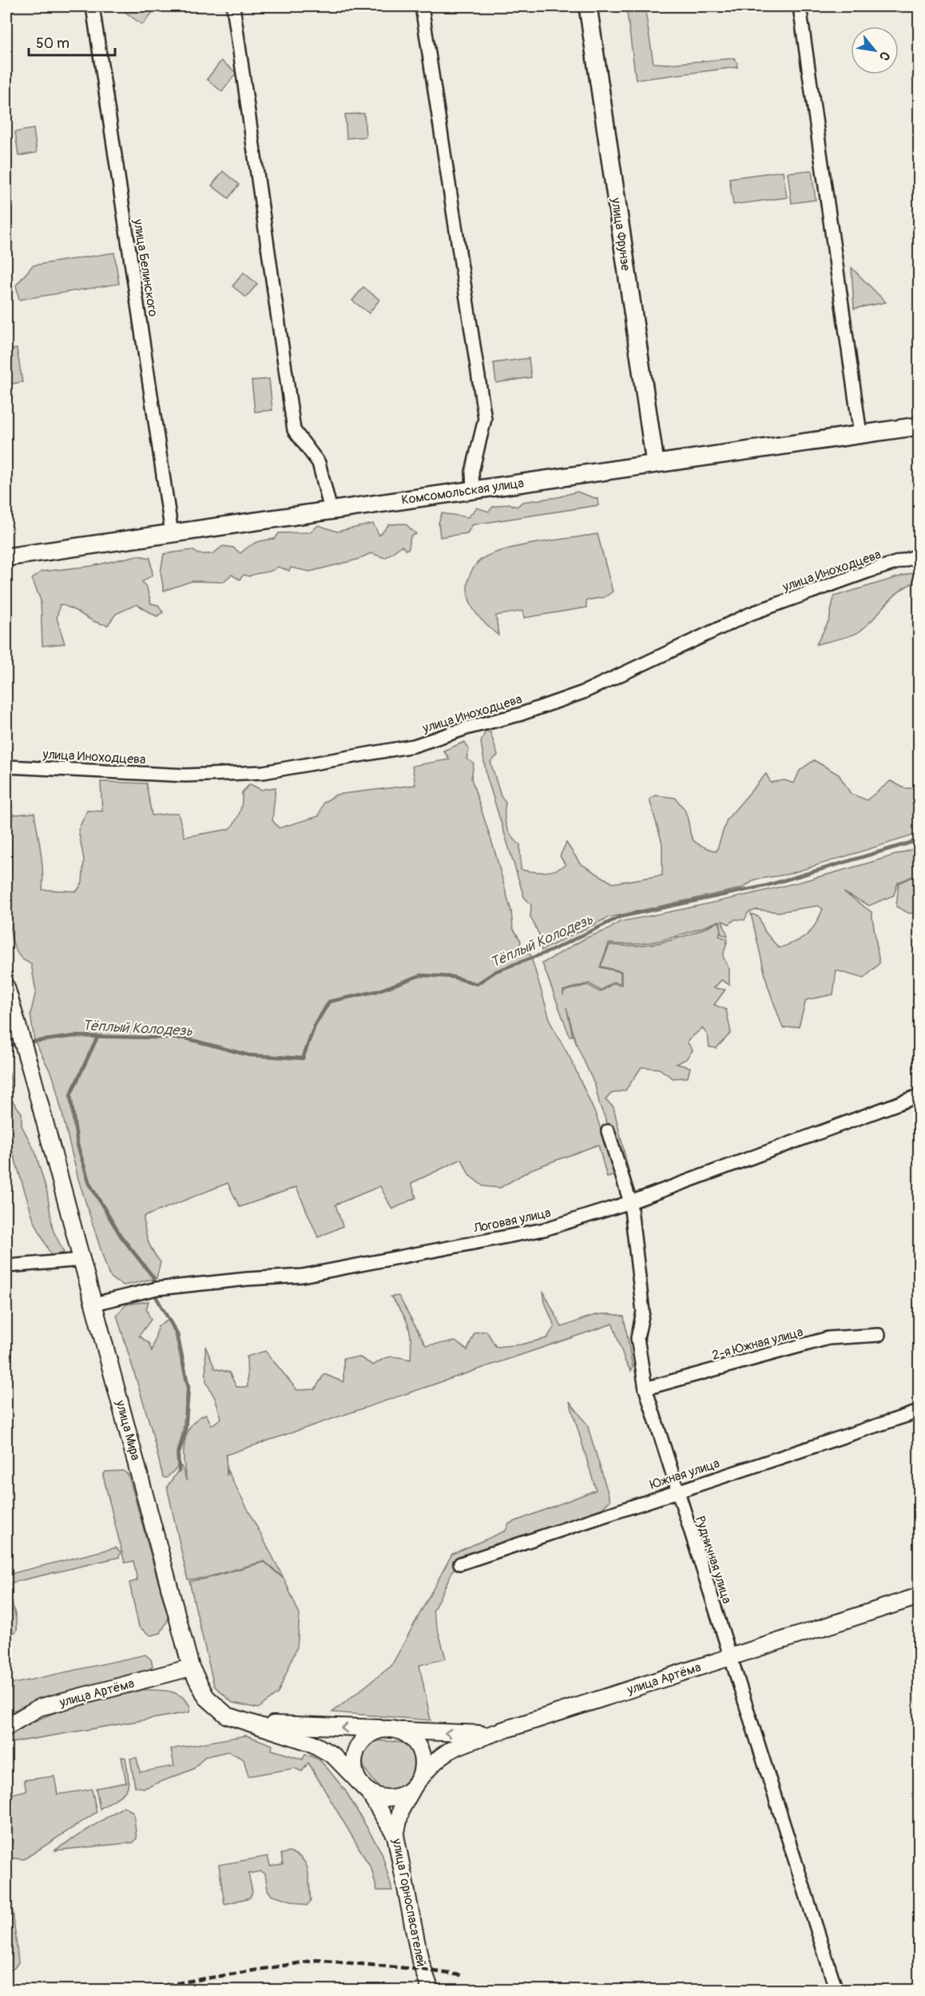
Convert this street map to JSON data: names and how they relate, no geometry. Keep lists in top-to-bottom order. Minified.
{"streets":{"main road":["улица Фрунзе","Комсомольская улица"],"street":["улица Белинского","улица Иноходцева","Логовая улица","2-я Южная улица","улица Мира","Южная улица","Рудничная улица","улица Артёма","улица Горноспасателей"]},"crossings":[["улица Фрунзе","Комсомольская улица"],["улица Белинского","Комсомольская улица"],["Логовая улица","улица Мира"],["Логовая улица","Рудничная улица"],["2-я Южная улица","Рудничная улица"],["улица Мира","улица Артёма"],["улица Мира","улица Горноспасателей"],["Южная улица","Рудничная улица"],["Рудничная улица","улица Артёма"],["улица Артёма","улица Горноспасателей"]],"water":["Тёплый Колодезь"],"scale_bar":"50 m","north":"bottom right"}
